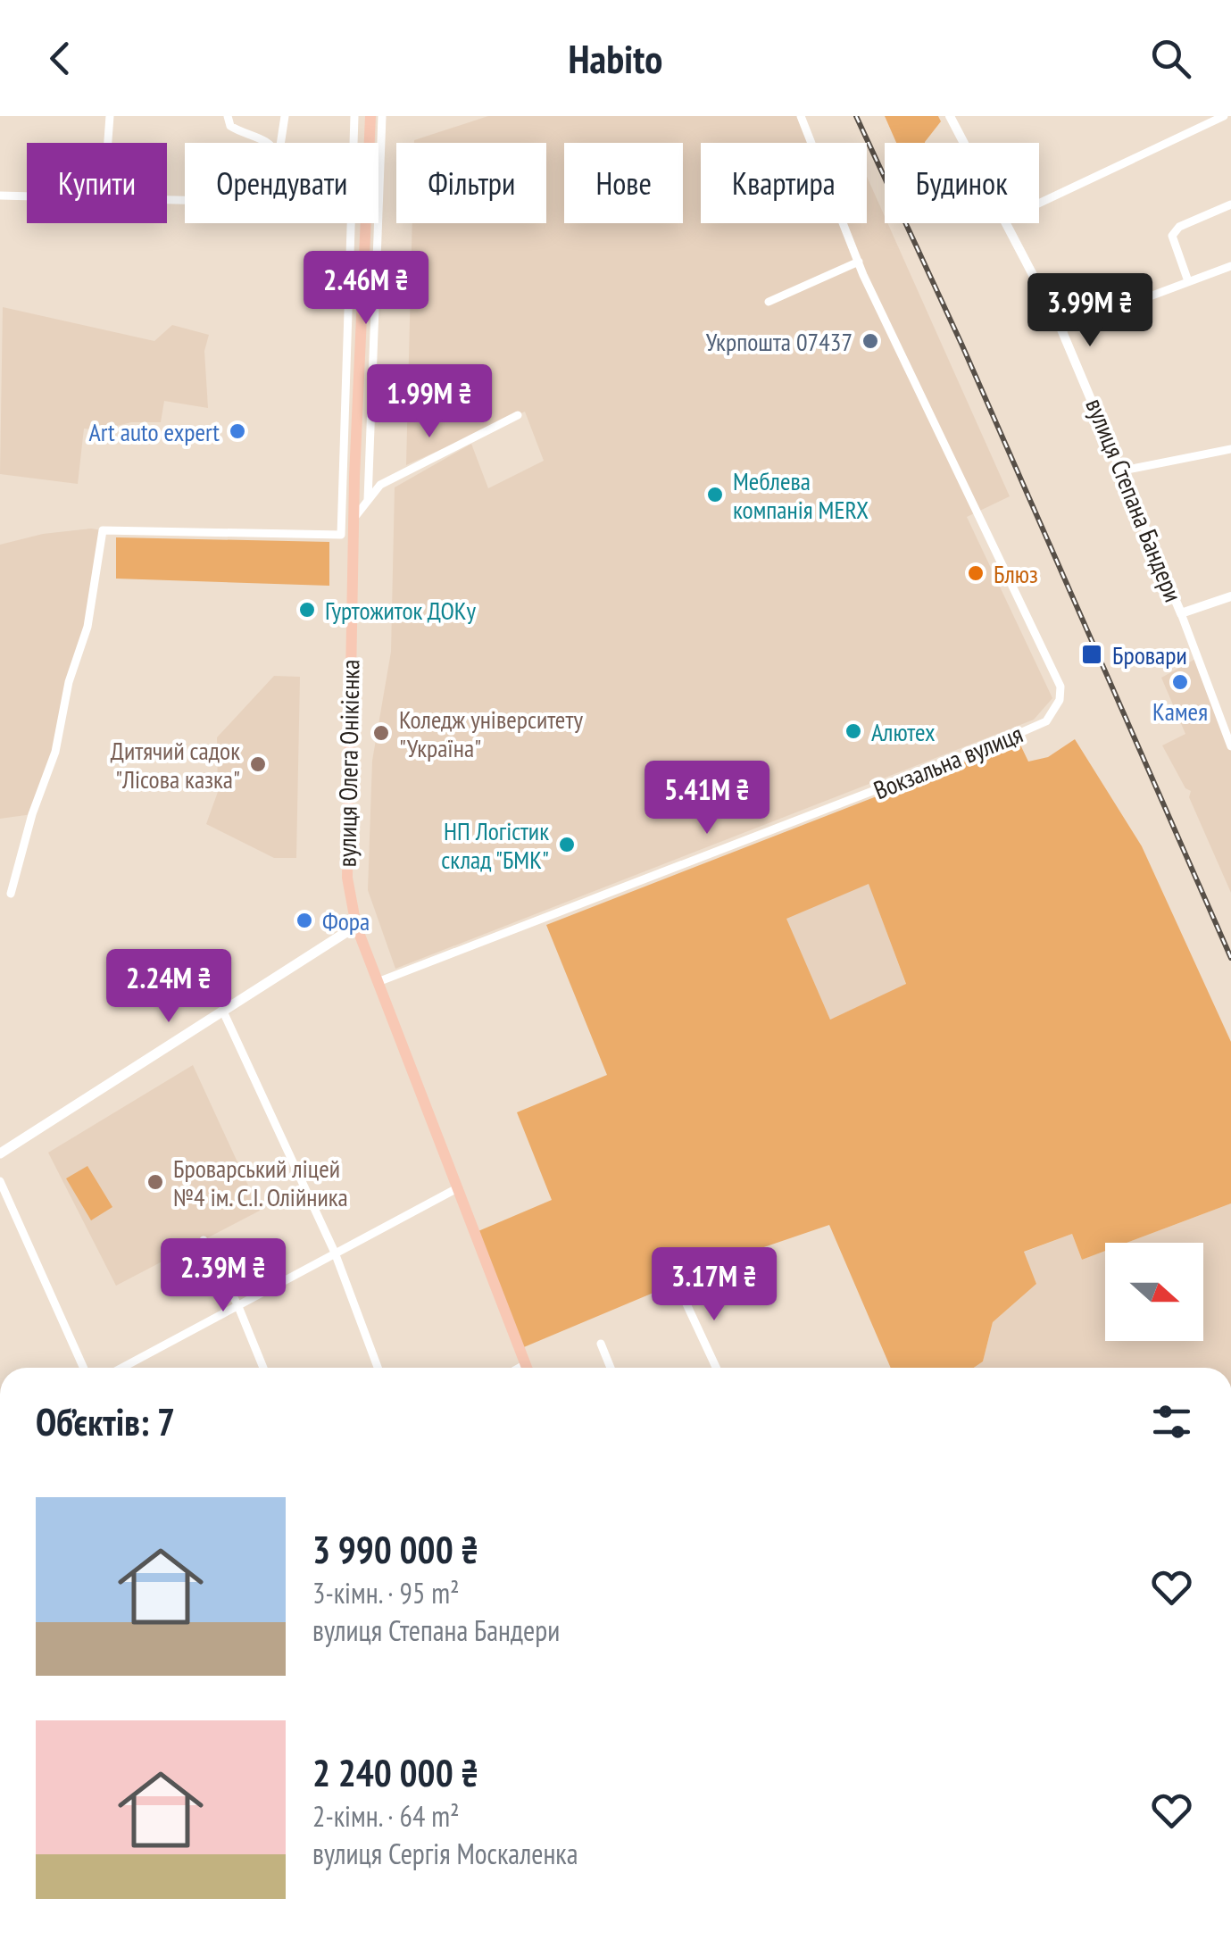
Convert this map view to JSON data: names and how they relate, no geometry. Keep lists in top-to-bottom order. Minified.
{"streets":{"main road":["вулиця Олега Онікієнка"],"street":["вулиця Степана Бандери","Вокзальна вулиця"]},"crossings":[["Вокзальна вулиця","вулиця Олега Онікієнка"]],"places":{"other":["Укрпошта 07437","Art auto expert","Меблева компанія MERX","Блюз","Гуртожиток ДОКу","Камея","Алютех","Коледж університету \"Україна\"","Дитячий садок \"Лісова казка\"","НП Логістик склад \"БМК\"","Фора","Броварський ліцей №4 ім. С.І. Олійника"],"transit":["Бровари"]},"north":"right","page":{"header":"Habito","chip":["Купити","Орендувати","Фільтри","Нове","Квартира","Будинок"],"price":["2.46M ₴","3.99M ₴","1.99M ₴","5.41M ₴","2.24M ₴","2.39M ₴","3.17M ₴"],"heading":"Об’єктів: 7","list":[{"name":"3 990 000 ₴","note":"3-кімн. · 95 m² · вулиця Степана Бандери"},{"name":"2 240 000 ₴","note":"2-кімн. · 64 m² · вулиця Сергія Москаленка"}]}}
